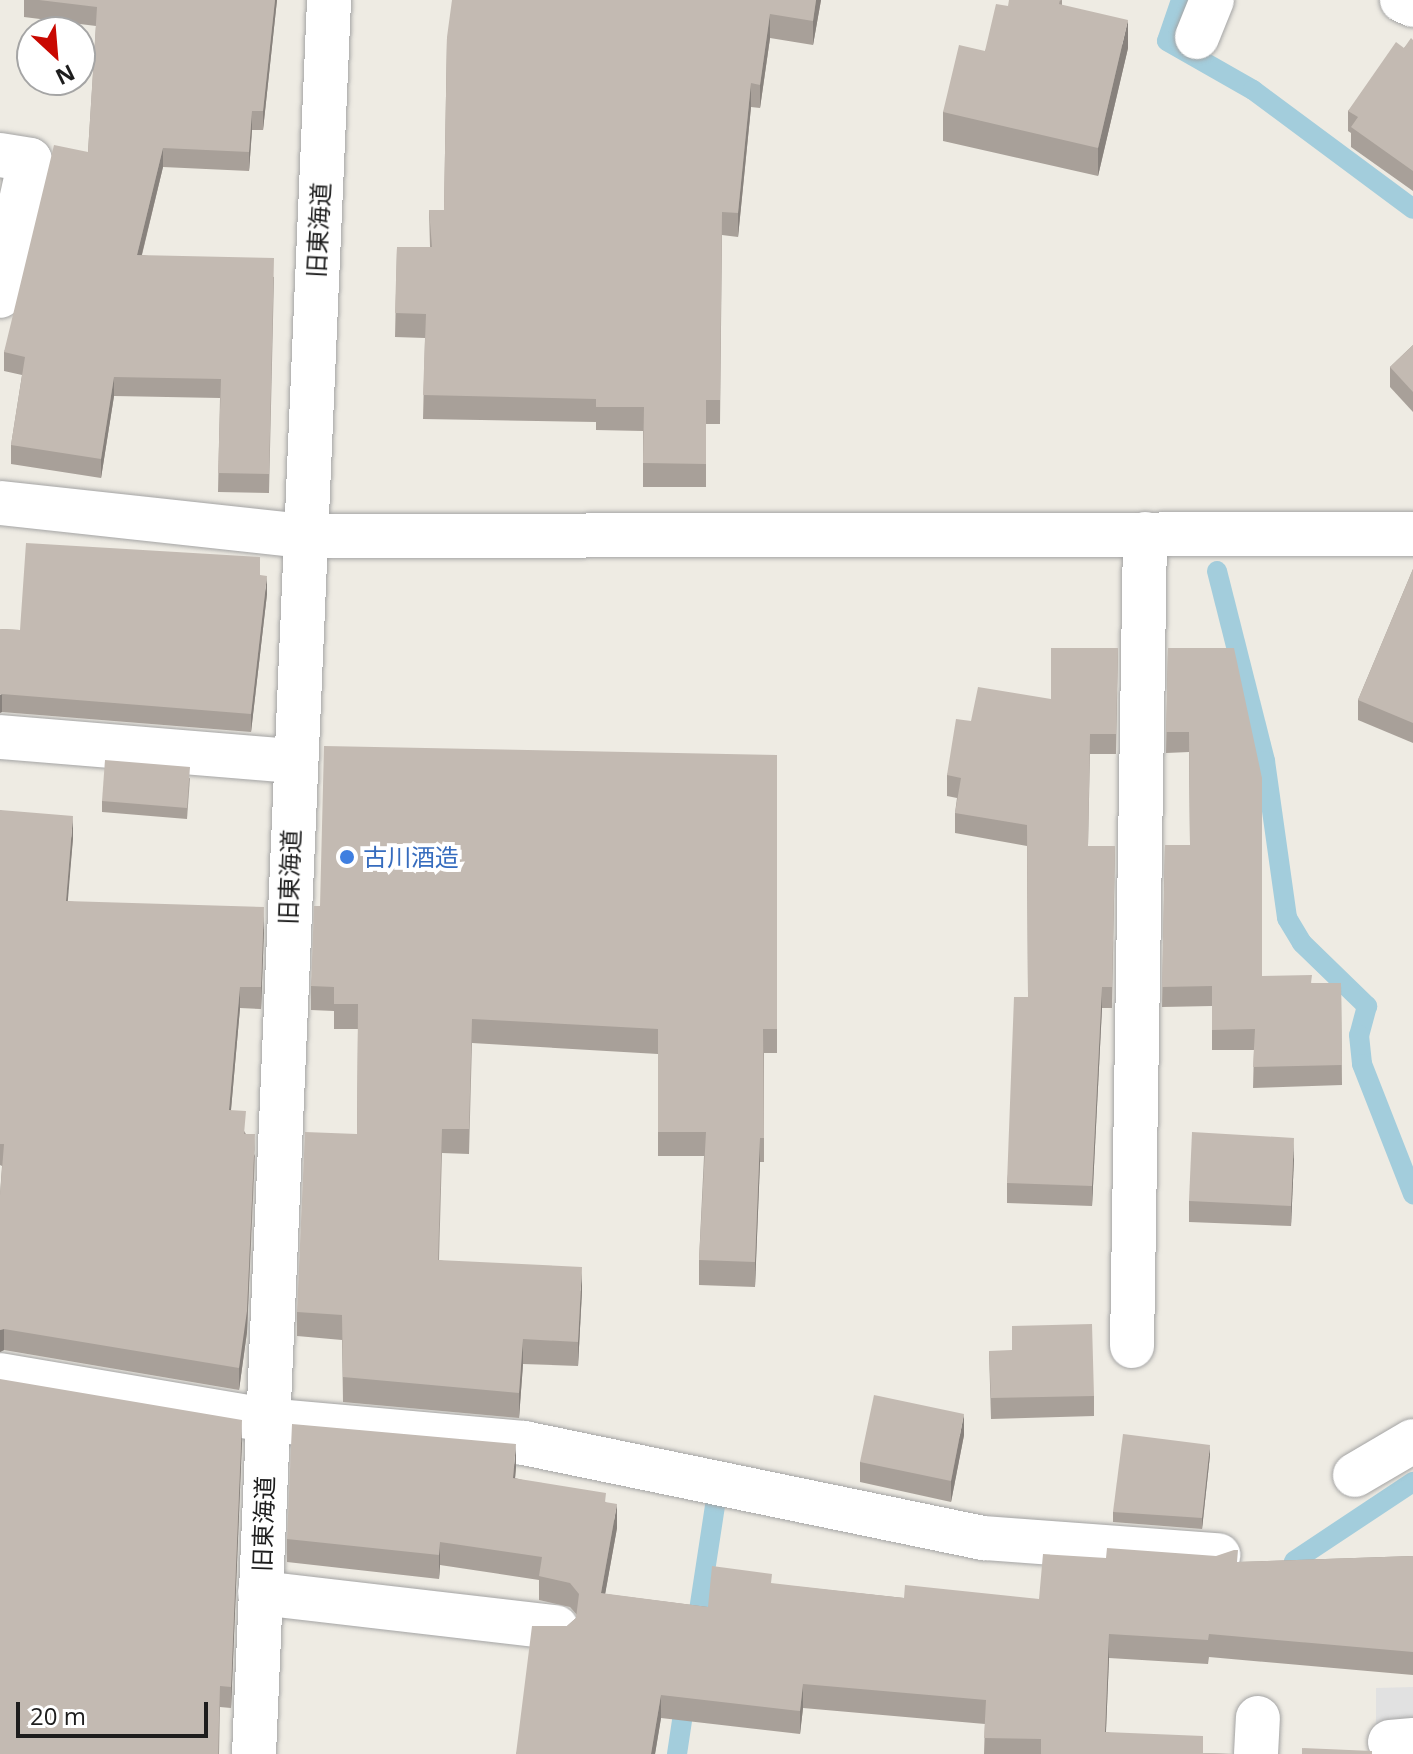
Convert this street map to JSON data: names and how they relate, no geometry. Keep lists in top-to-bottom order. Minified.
{"streets":{"street":["旧東海道"]},"places":["古川酒造"],"scale_bar":"20 m","north":"bottom right"}
